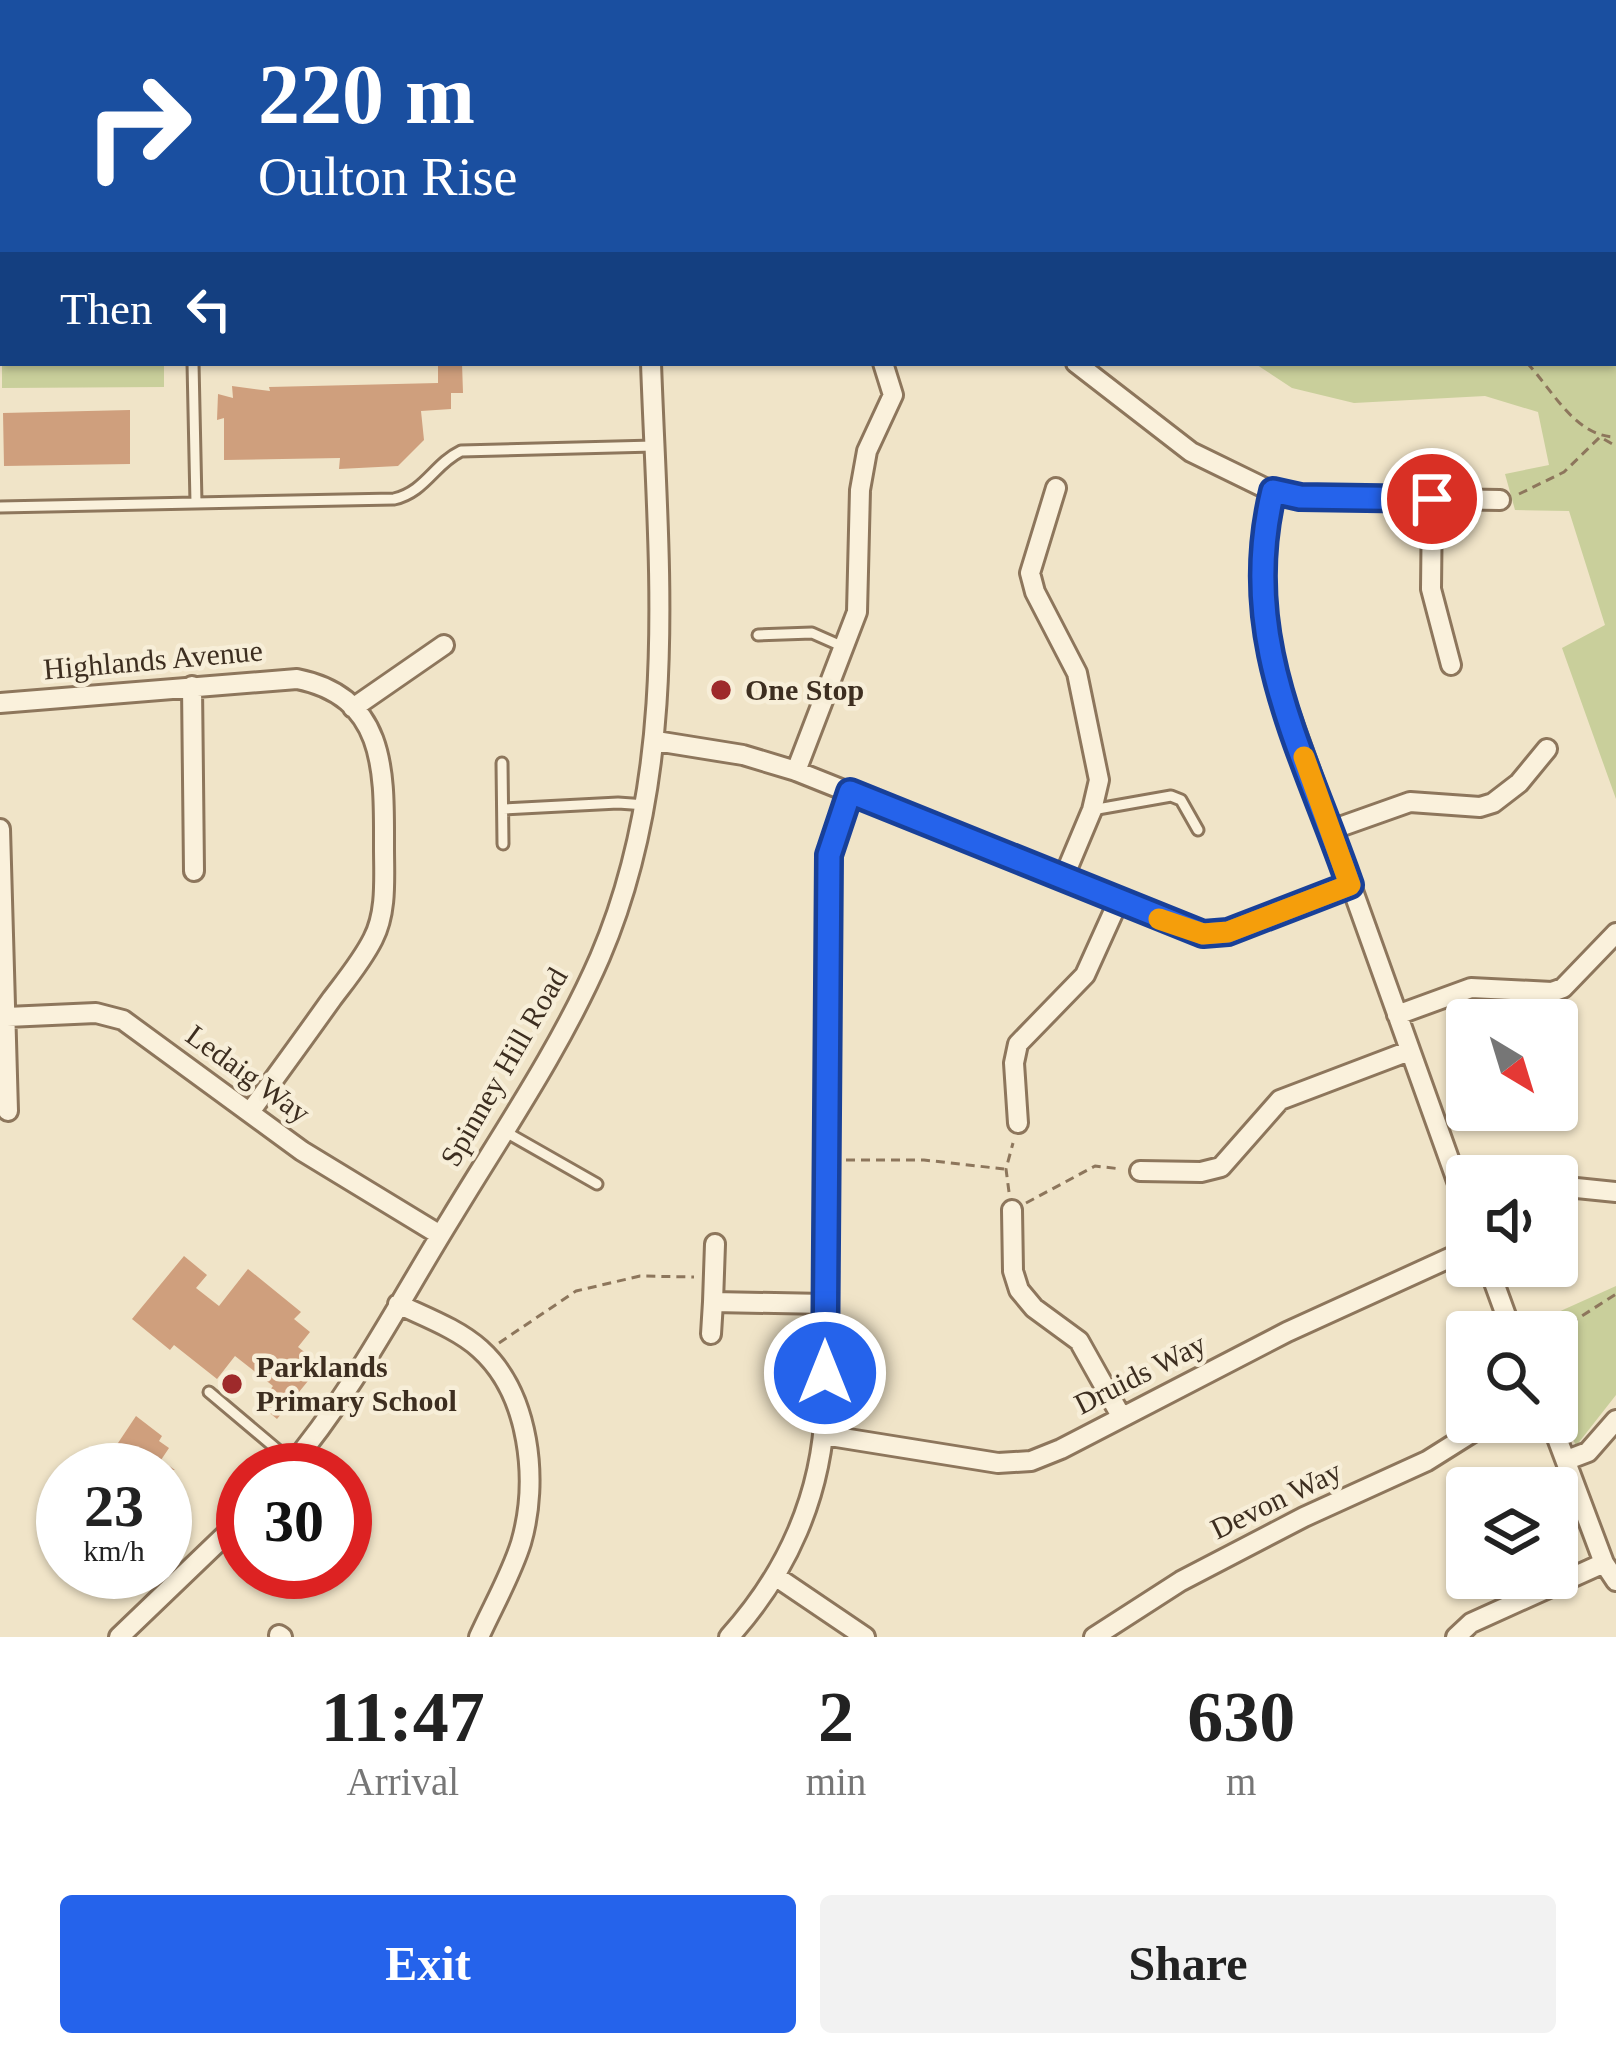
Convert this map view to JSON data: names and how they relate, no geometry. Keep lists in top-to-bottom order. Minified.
{"streets":{"street":["Highlands Avenue","Spinney Hill Road","Ledaig Way","Druids Way","Devon Way"]},"crossings":[["Spinney Hill Road","Ledaig Way"]],"places":["One Stop","Parklands Primary School"],"north":"bottom right","page":{"turn":["220 m","Oulton Rise"],"then":"Then","speed":"23 km/h","limit":"30","eta":["11:47","Arrival","2","min","630","m"],"buttons":["Exit","Share"]}}
